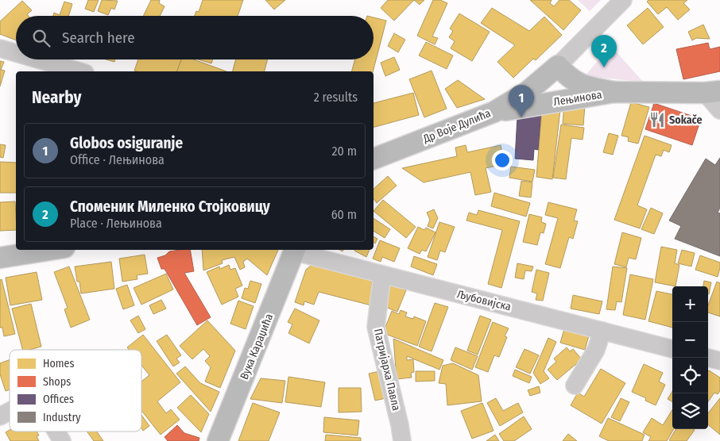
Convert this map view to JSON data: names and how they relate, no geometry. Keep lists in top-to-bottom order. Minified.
{"streets":{"main road":["Лењинова","Др Воје Дулића","Вука Караџића"],"street":["Љубовијска","Патријарха Павла"]},"crossings":[["Лењинова","Др Воје Дулића"],["Љубовијска","Патријарха Павла"]],"places":{"restaurant":["Sokače"]},"legend":["Homes","Shops","Offices","Industry"],"page":{"search":"Search here","pins":["2","1"],"heading":["Nearby","2 results"],"list":[{"mark":"1","name":"Globos osiguranje","note":"Office · Лењинова","value":"20 m"},{"mark":"2","name":"Споменик Миленко Стојковицу","note":"Place · Лењинова","value":"60 m"}],"map_buttons":["+","−"]}}
